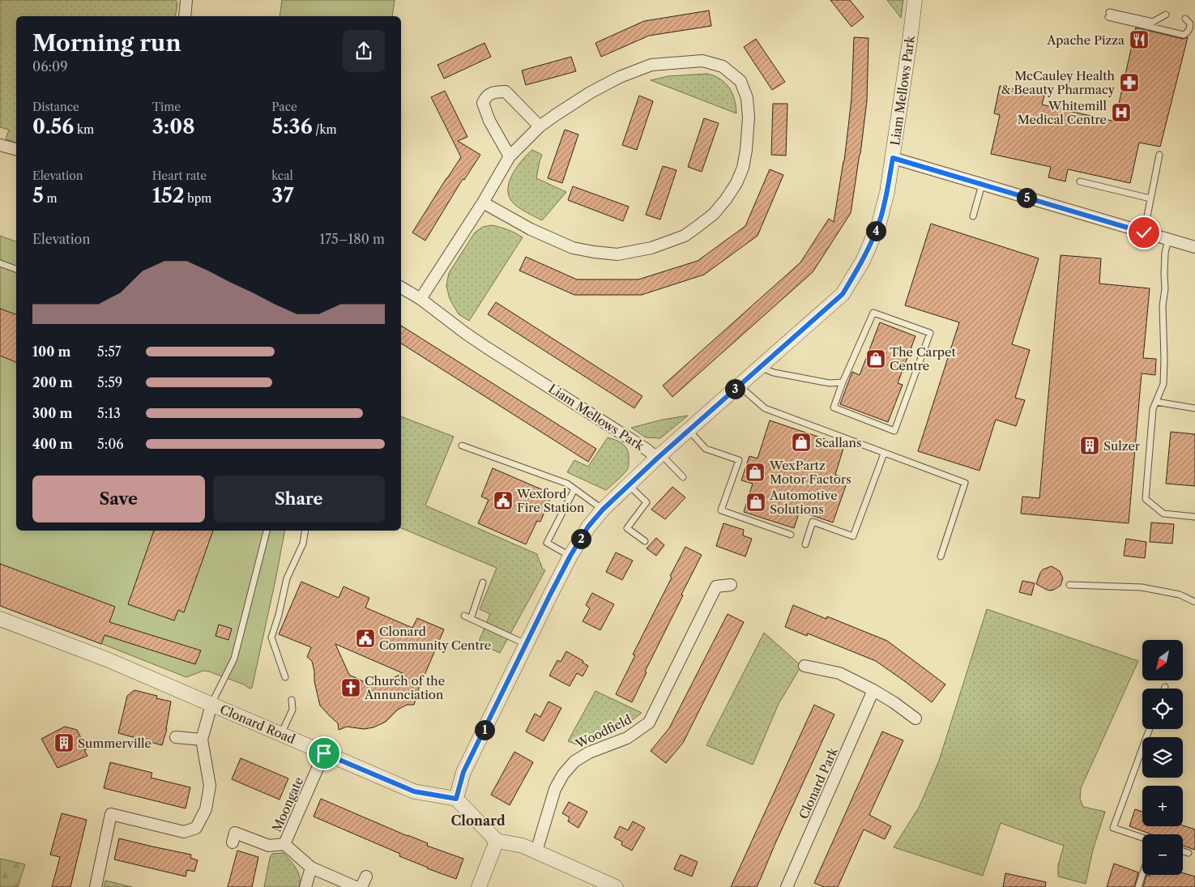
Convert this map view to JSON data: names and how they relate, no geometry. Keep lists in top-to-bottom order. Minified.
{"streets":{"street":["Liam Mellows Park","Clonard Road","Woodfield","Clonard Park","Moongate"]},"crossings":[["Clonard Road","Moongate"]],"districts":["Clonard"],"places":{"restaurant":["Apache Pizza"],"pharmacy":["McCauley Health & Beauty Pharmacy"],"hospital":["Whitemill Medical Centre"],"shop":["The Carpet Centre","Scallans","WexPartz Motor Factors","Automotive Solutions"],"building":["Sulzer","Summerville"],"public building":["Wexford Fire Station","Clonard Community Centre"],"church":["Church of the Annunciation"]},"north":"bottom left","page":{"heading":["Morning run","06:09"],"stats":[["Distance","0.56 km"],["Time","3:08"],["Pace","5:36 /km"],["Elevation","5 m"],["Heart rate","152 bpm"],["kcal","37"]],"pins":["5","4","3","2","1"],"chart":["Elevation","175–180 m"],"list":[{"name":"100 m","note":"5:57"},{"name":"200 m","note":"5:59"},{"name":"300 m","note":"5:13"},{"name":"400 m","note":"5:06"}],"buttons":["Save","Share"],"map_buttons":["+","−"]}}
